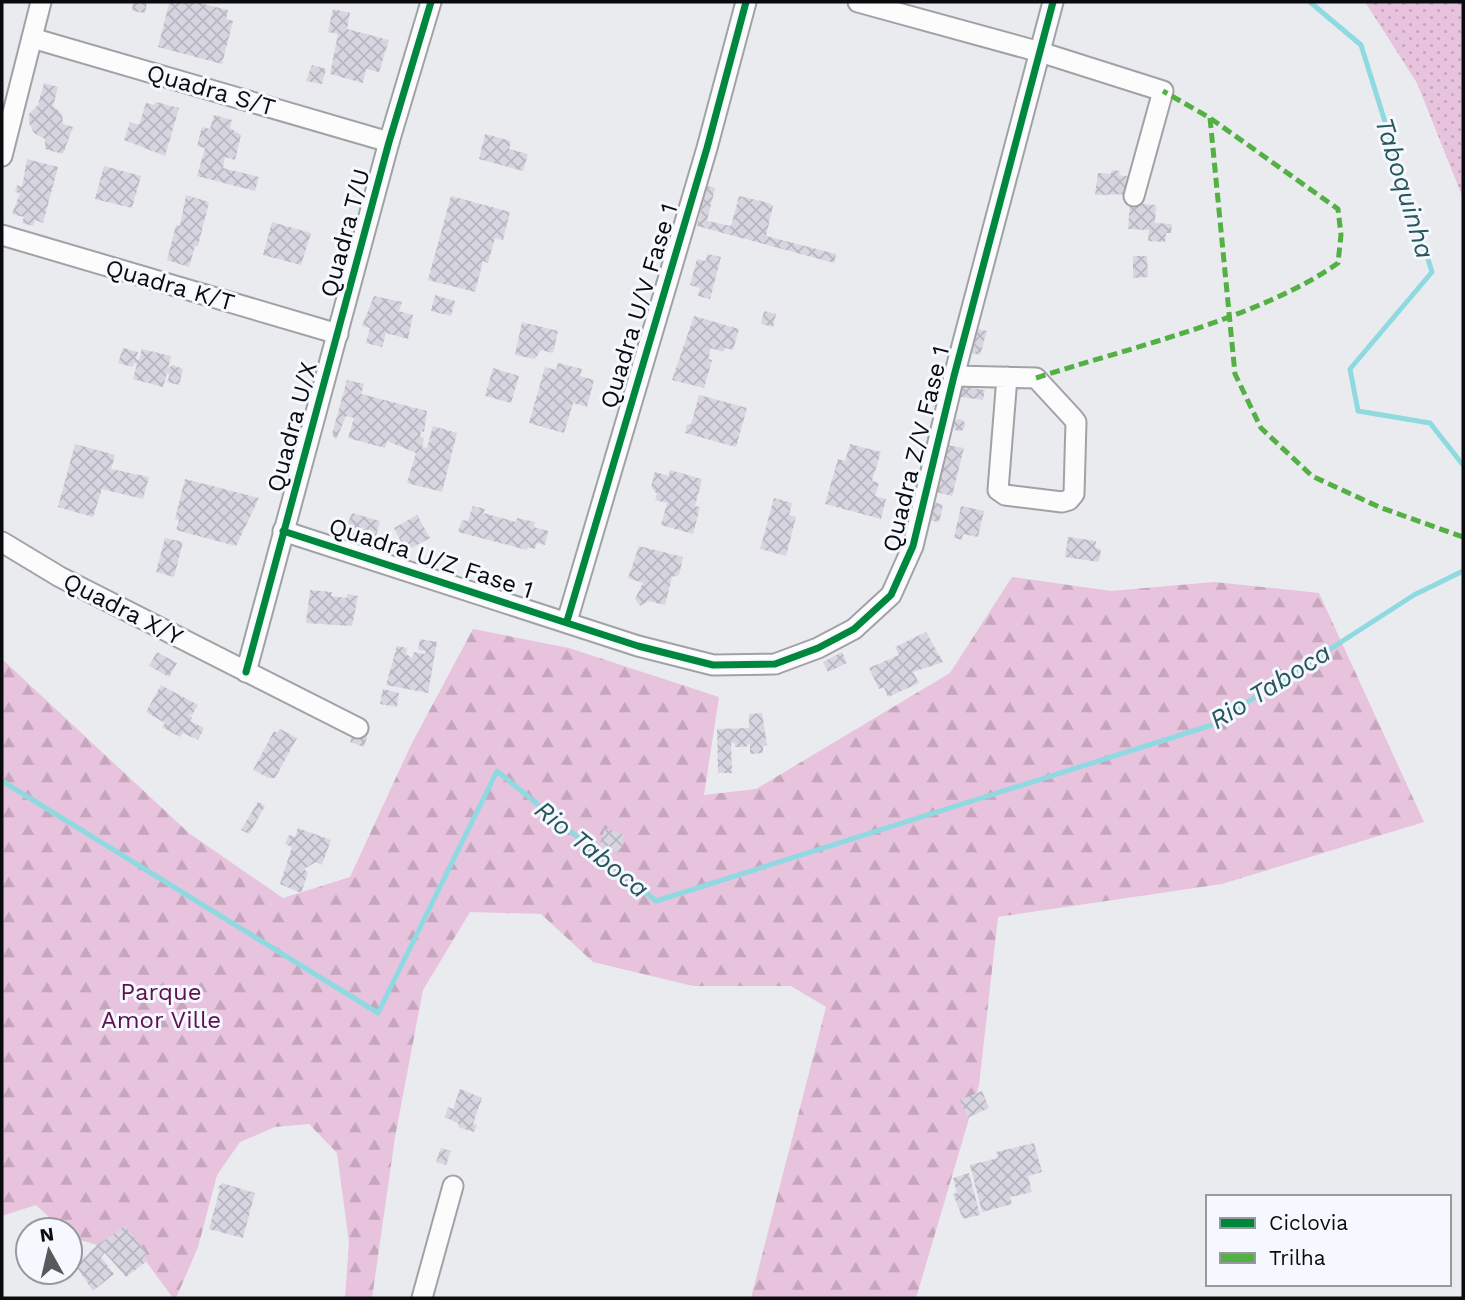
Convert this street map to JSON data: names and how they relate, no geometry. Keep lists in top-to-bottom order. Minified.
{"streets":{"street":["Quadra S/T","Quadra T/U","Quadra K/T","Quadra U/V Fase 1","Quadra U/X","Quadra Z/V Fase 1","Quadra U/Z Fase 1","Quadra X/Y"]},"crossings":[["Quadra S/T","Quadra T/U"],["Quadra T/U","Quadra K/T"],["Quadra T/U","Quadra U/X"],["Quadra K/T","Quadra U/X"],["Quadra U/V Fase 1","Quadra Z/V Fase 1"],["Quadra U/V Fase 1","Quadra U/Z Fase 1"],["Quadra U/X","Quadra U/Z Fase 1"],["Quadra U/X","Quadra X/Y"],["Quadra Z/V Fase 1","Quadra U/Z Fase 1"]],"water":["Taboquinha","Rio Taboca"],"parks":["Parque Amor Ville"],"legend":["Ciclovia","Trilha"],"north":"top"}
